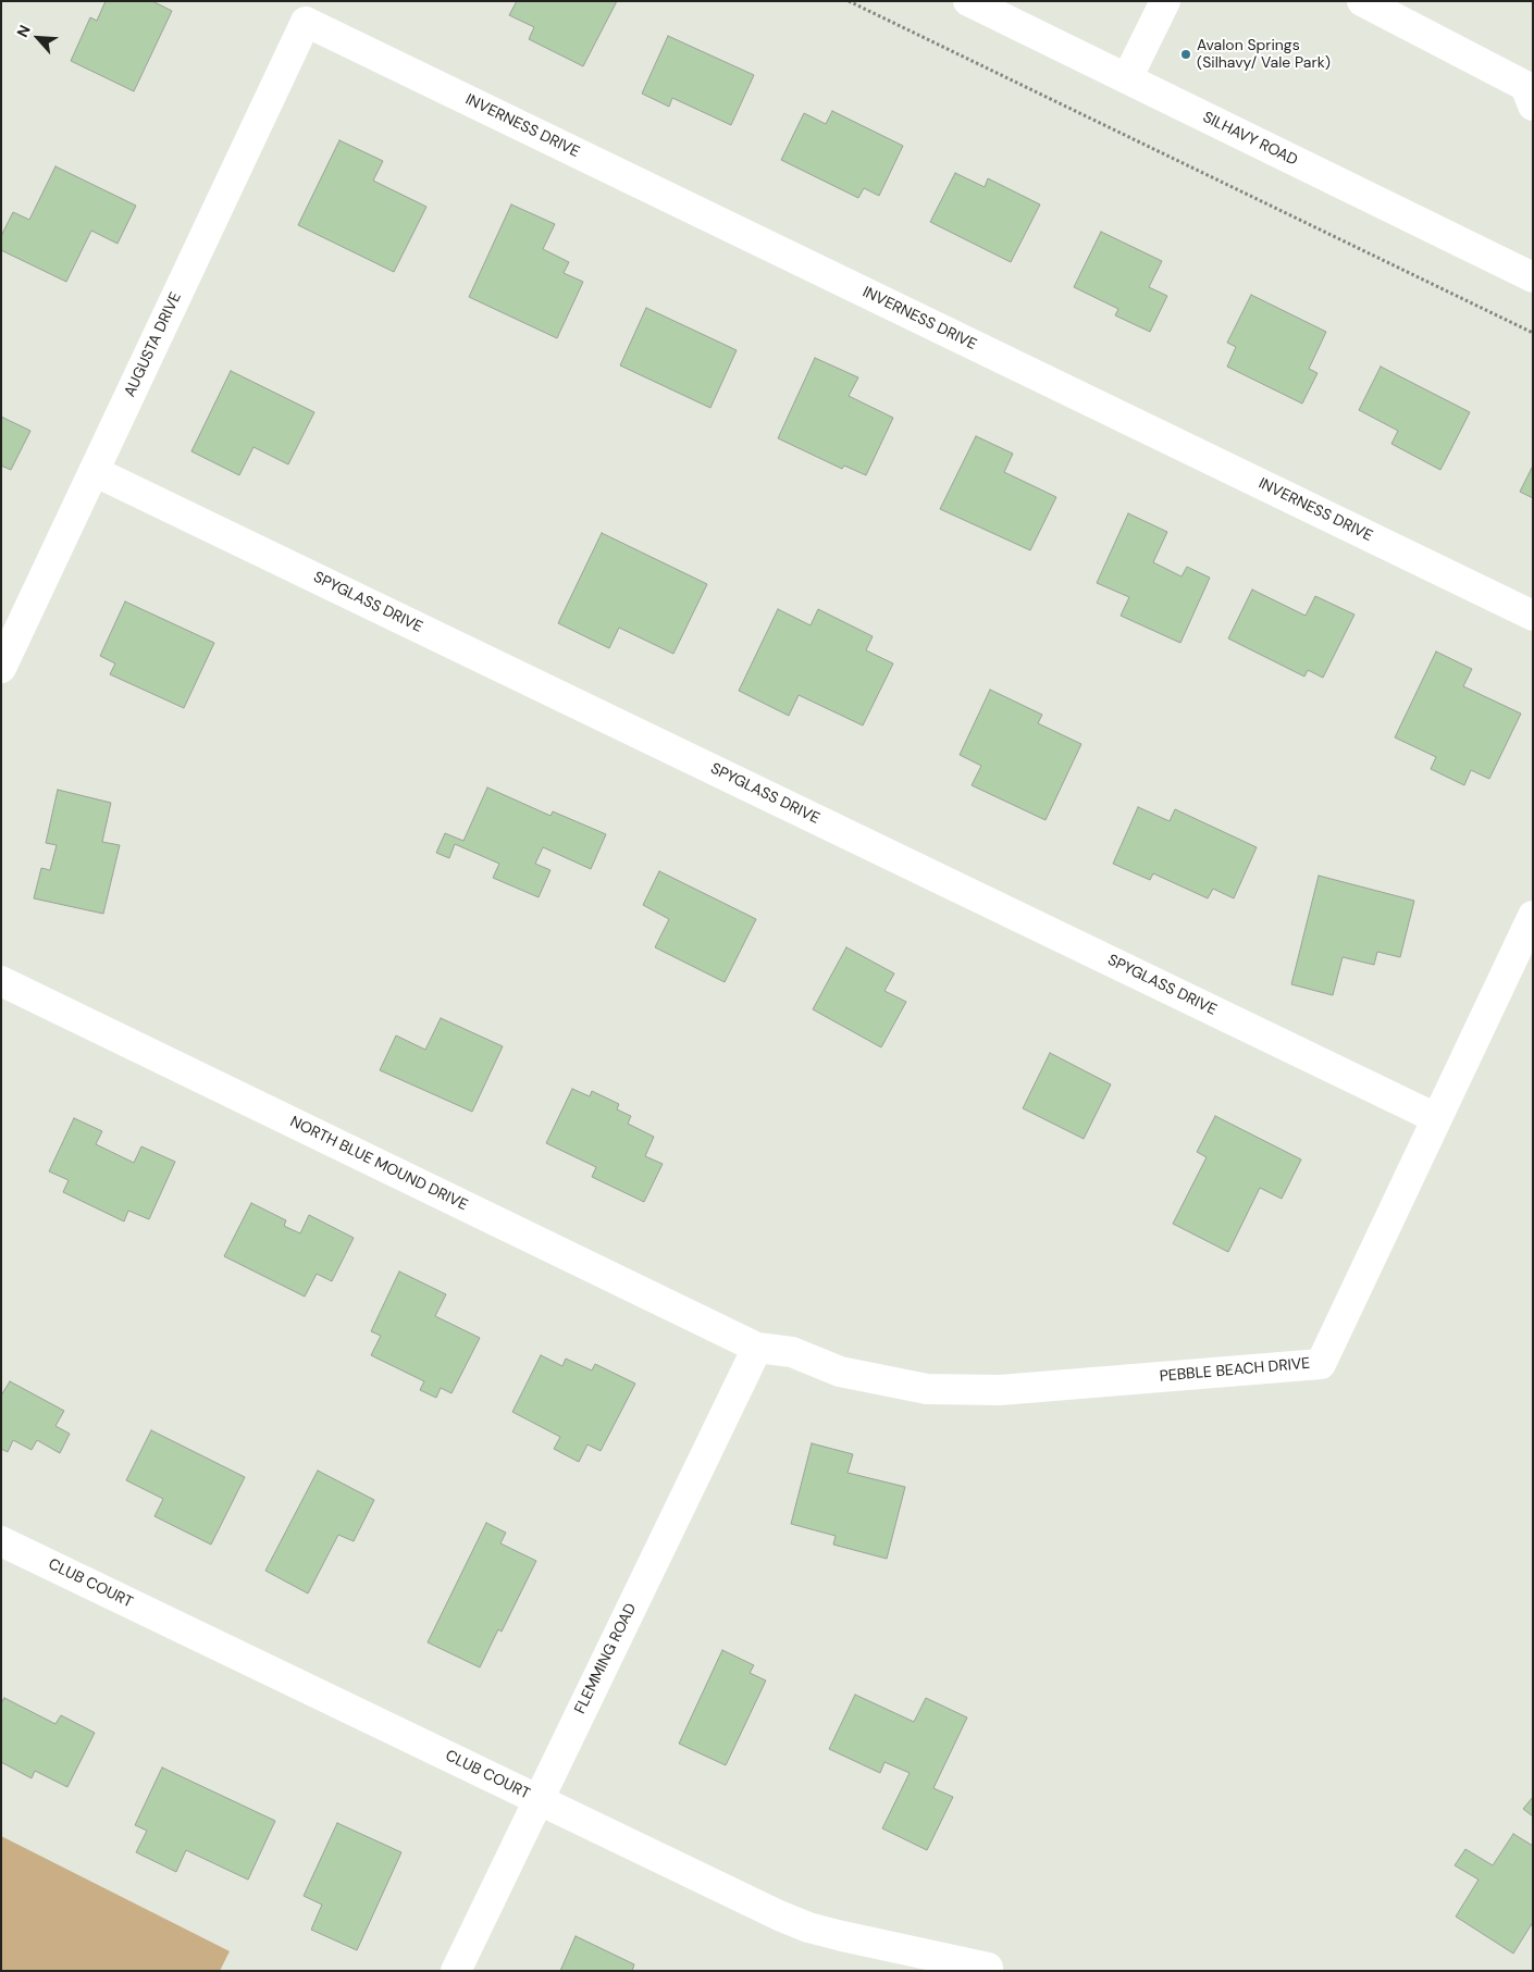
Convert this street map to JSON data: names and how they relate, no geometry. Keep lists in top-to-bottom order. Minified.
{"streets":{"street":["INVERNESS DRIVE","SILHAVY ROAD","AUGUSTA DRIVE","SPYGLASS DRIVE","NORTH BLUE MOUND DRIVE","PEBBLE BEACH DRIVE","CLUB COURT","FLEMMING ROAD"]},"crossings":[["INVERNESS DRIVE","AUGUSTA DRIVE"],["AUGUSTA DRIVE","SPYGLASS DRIVE"],["SPYGLASS DRIVE","PEBBLE BEACH DRIVE"],["NORTH BLUE MOUND DRIVE","PEBBLE BEACH DRIVE"],["NORTH BLUE MOUND DRIVE","FLEMMING ROAD"],["PEBBLE BEACH DRIVE","FLEMMING ROAD"],["CLUB COURT","FLEMMING ROAD"]],"places":["Avalon Springs (Silhavy/ Vale Park)"],"north":"top left"}
